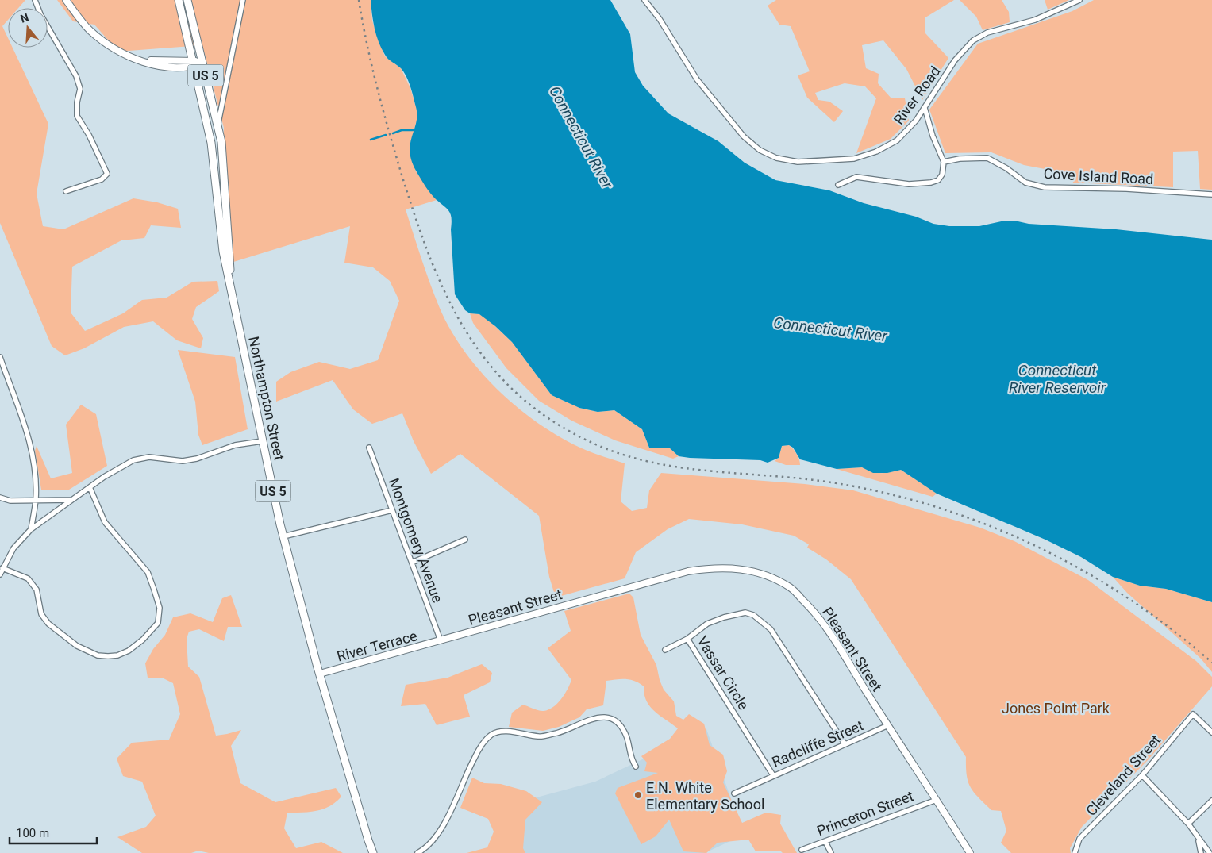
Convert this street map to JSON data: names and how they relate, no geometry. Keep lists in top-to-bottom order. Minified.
{"streets":{"main road":["US 5","Northampton Street"],"street":["River Road","Cove Island Road","Montgomery Avenue","Pleasant Street","River Terrace","Vassar Circle","Radcliffe Street","Cleveland Street","Princeton Street"]},"crossings":[["US 5","Northampton Street"],["US 5","River Terrace"],["Northampton Street","River Terrace"],["Montgomery Avenue","Pleasant Street"],["Montgomery Avenue","River Terrace"],["Pleasant Street","River Terrace"],["Pleasant Street","Radcliffe Street"],["Pleasant Street","Princeton Street"],["Vassar Circle","Radcliffe Street"]],"water":["Connecticut River","Connecticut River Reservoir"],"parks":["Jones Point Park"],"places":["E.N. White Elementary School"],"scale_bar":"100 m","north":"top"}
